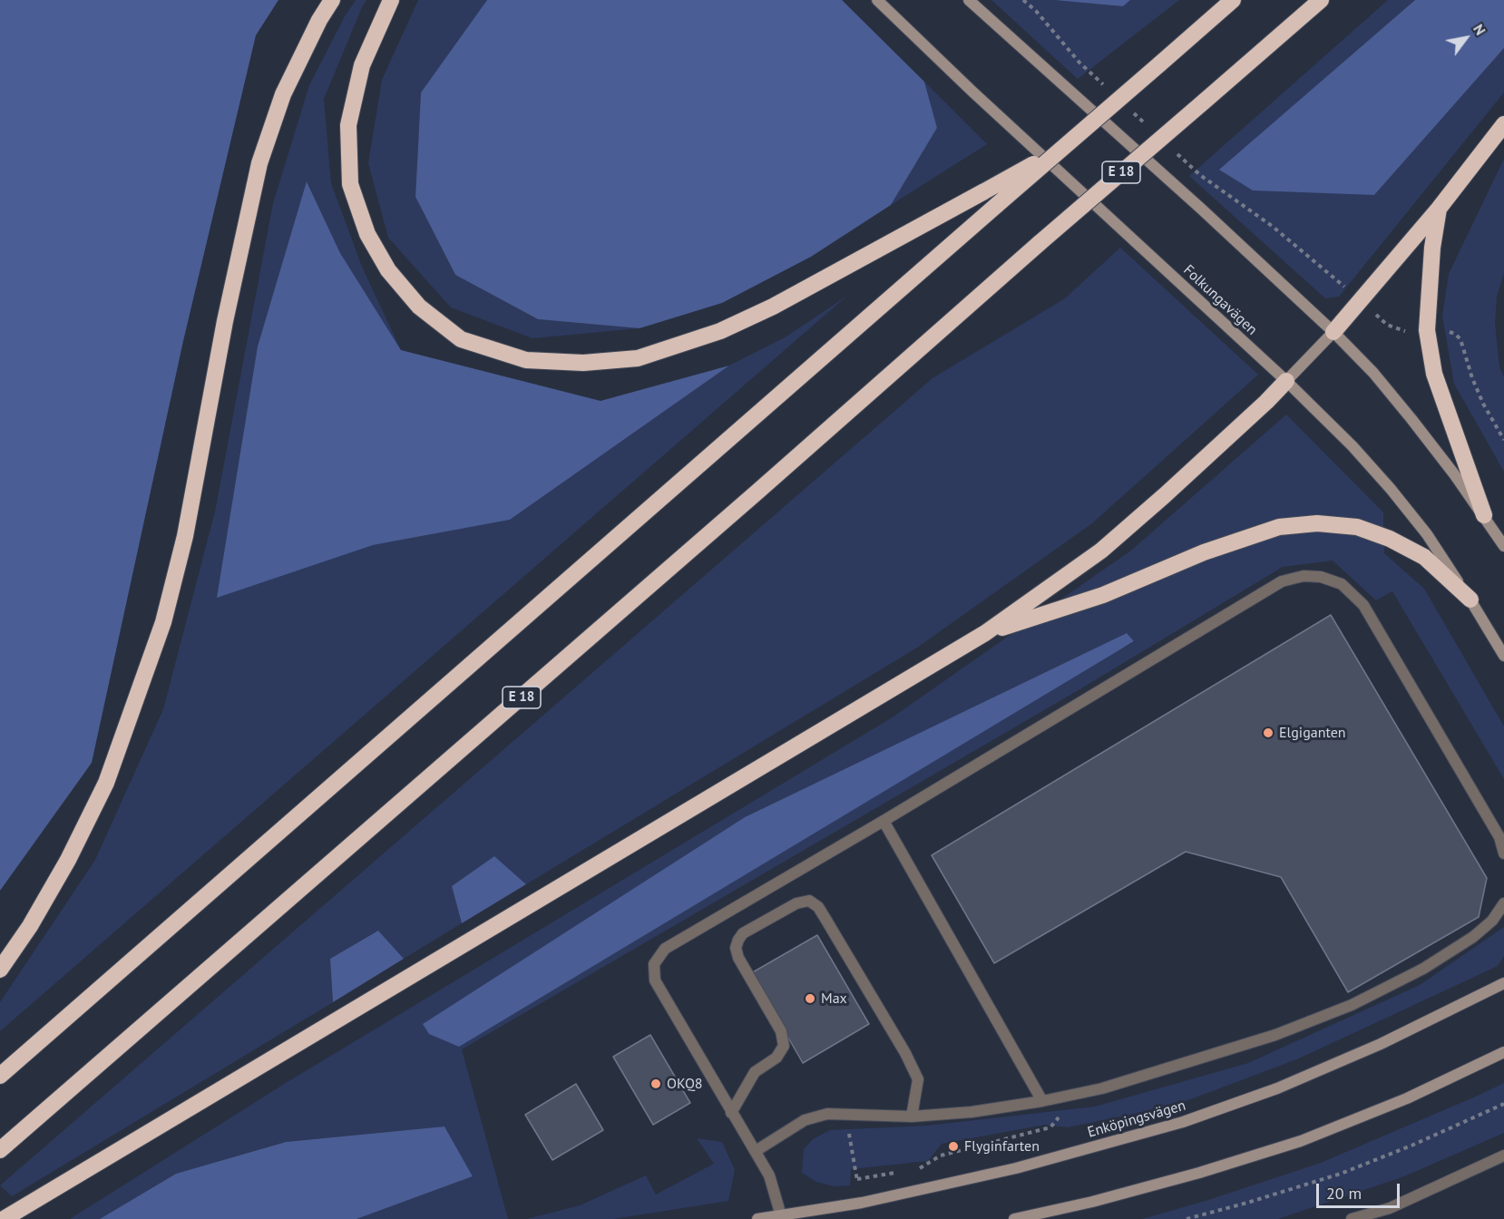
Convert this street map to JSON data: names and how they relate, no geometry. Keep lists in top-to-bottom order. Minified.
{"streets":{"highway":["E 18"],"main road":["Folkungavägen","Enköpingsvägen"]},"places":["Elgiganten","Max","OKQ8","Flyginfarten"],"scale_bar":"20 m","north":"top right"}
